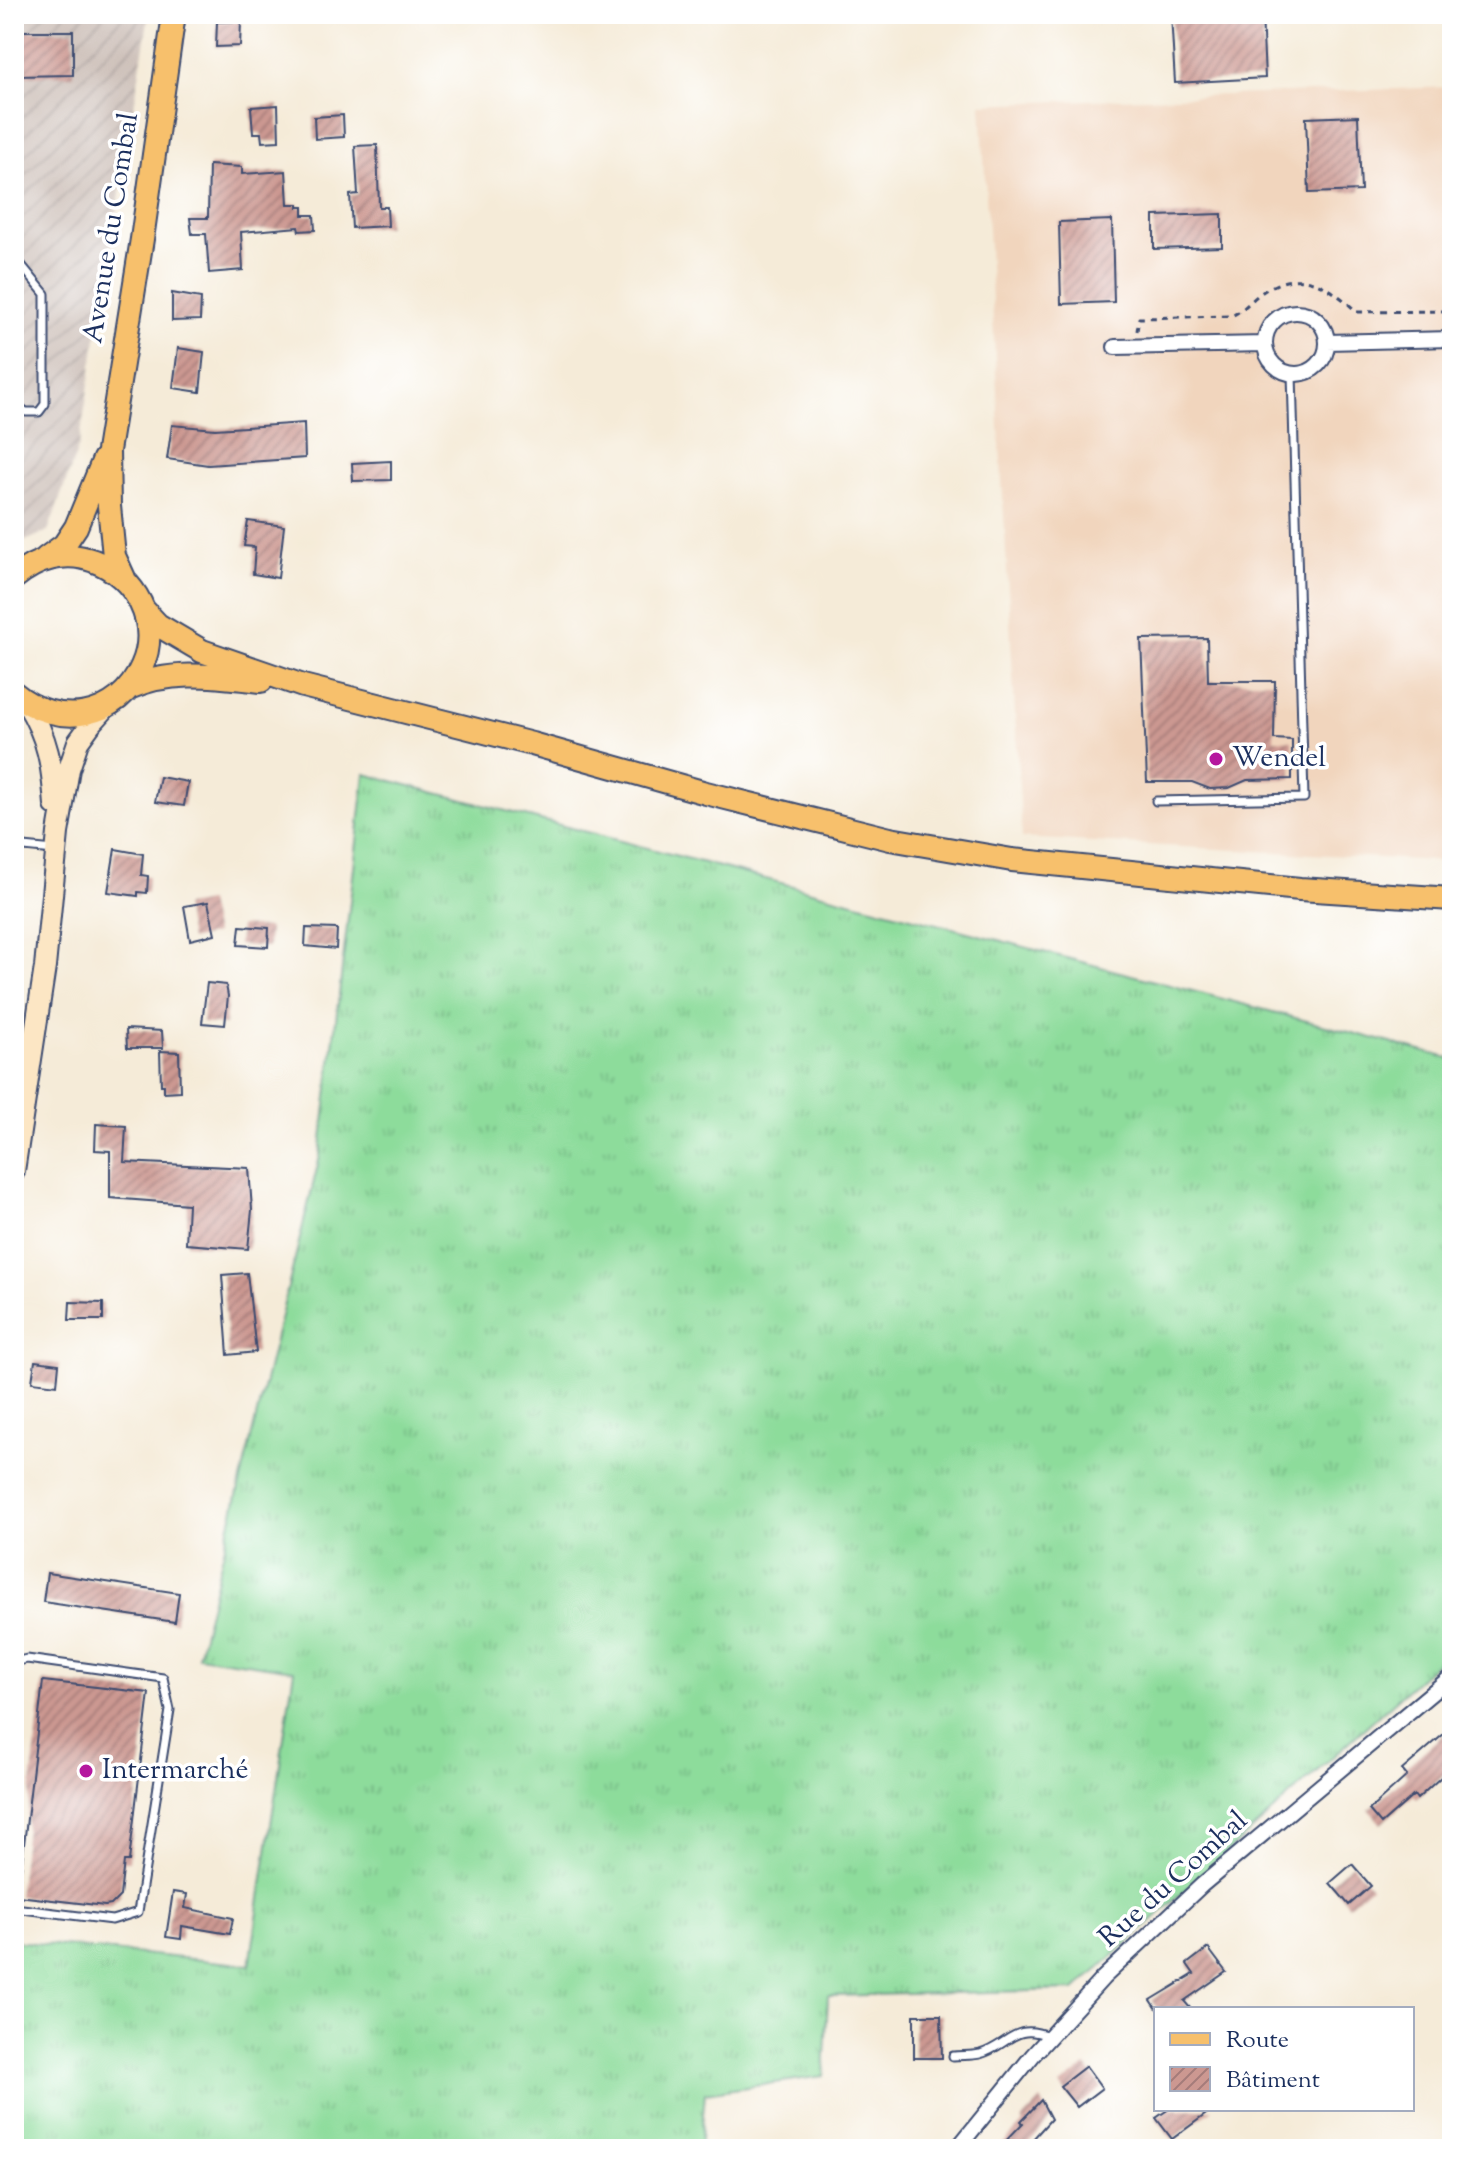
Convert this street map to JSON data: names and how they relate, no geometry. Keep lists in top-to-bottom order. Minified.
{"streets":{"main road":["Avenue du Combal"],"street":["Rue du Combal"]},"places":["Wendel","Intermarché"],"legend":["Route","Bâtiment"]}
